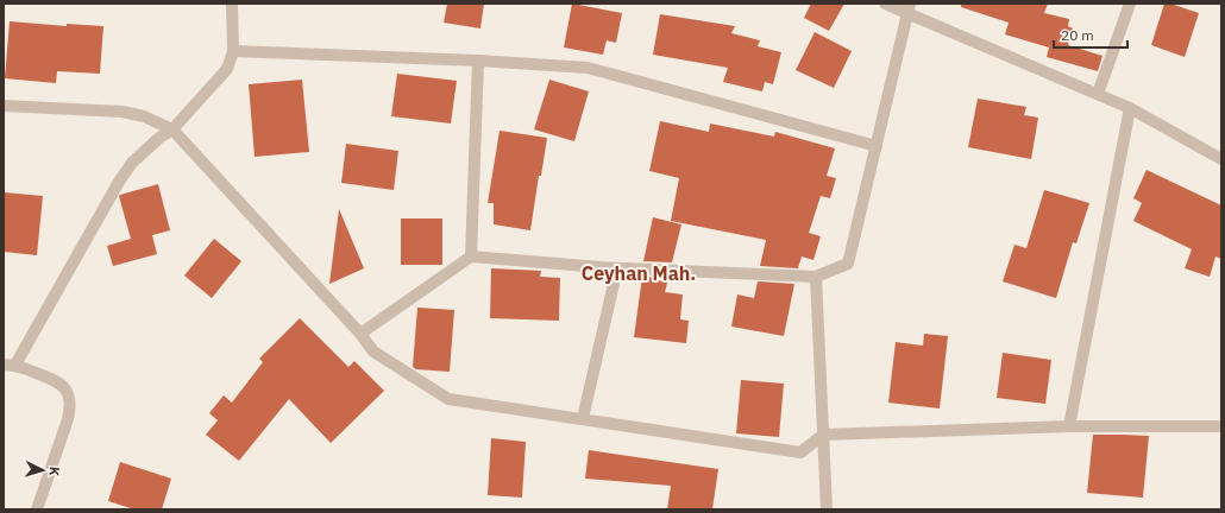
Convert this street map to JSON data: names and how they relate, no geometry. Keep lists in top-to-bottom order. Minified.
{"districts":["Ceyhan Mah."],"scale_bar":"20 m","north":"right"}
